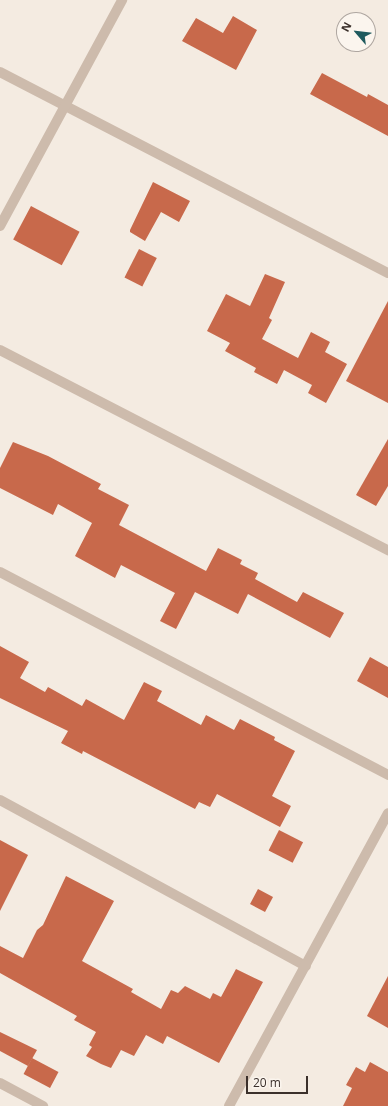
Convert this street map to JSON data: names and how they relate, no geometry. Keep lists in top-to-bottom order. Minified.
{"scale_bar":"20 m","north":"top left"}
